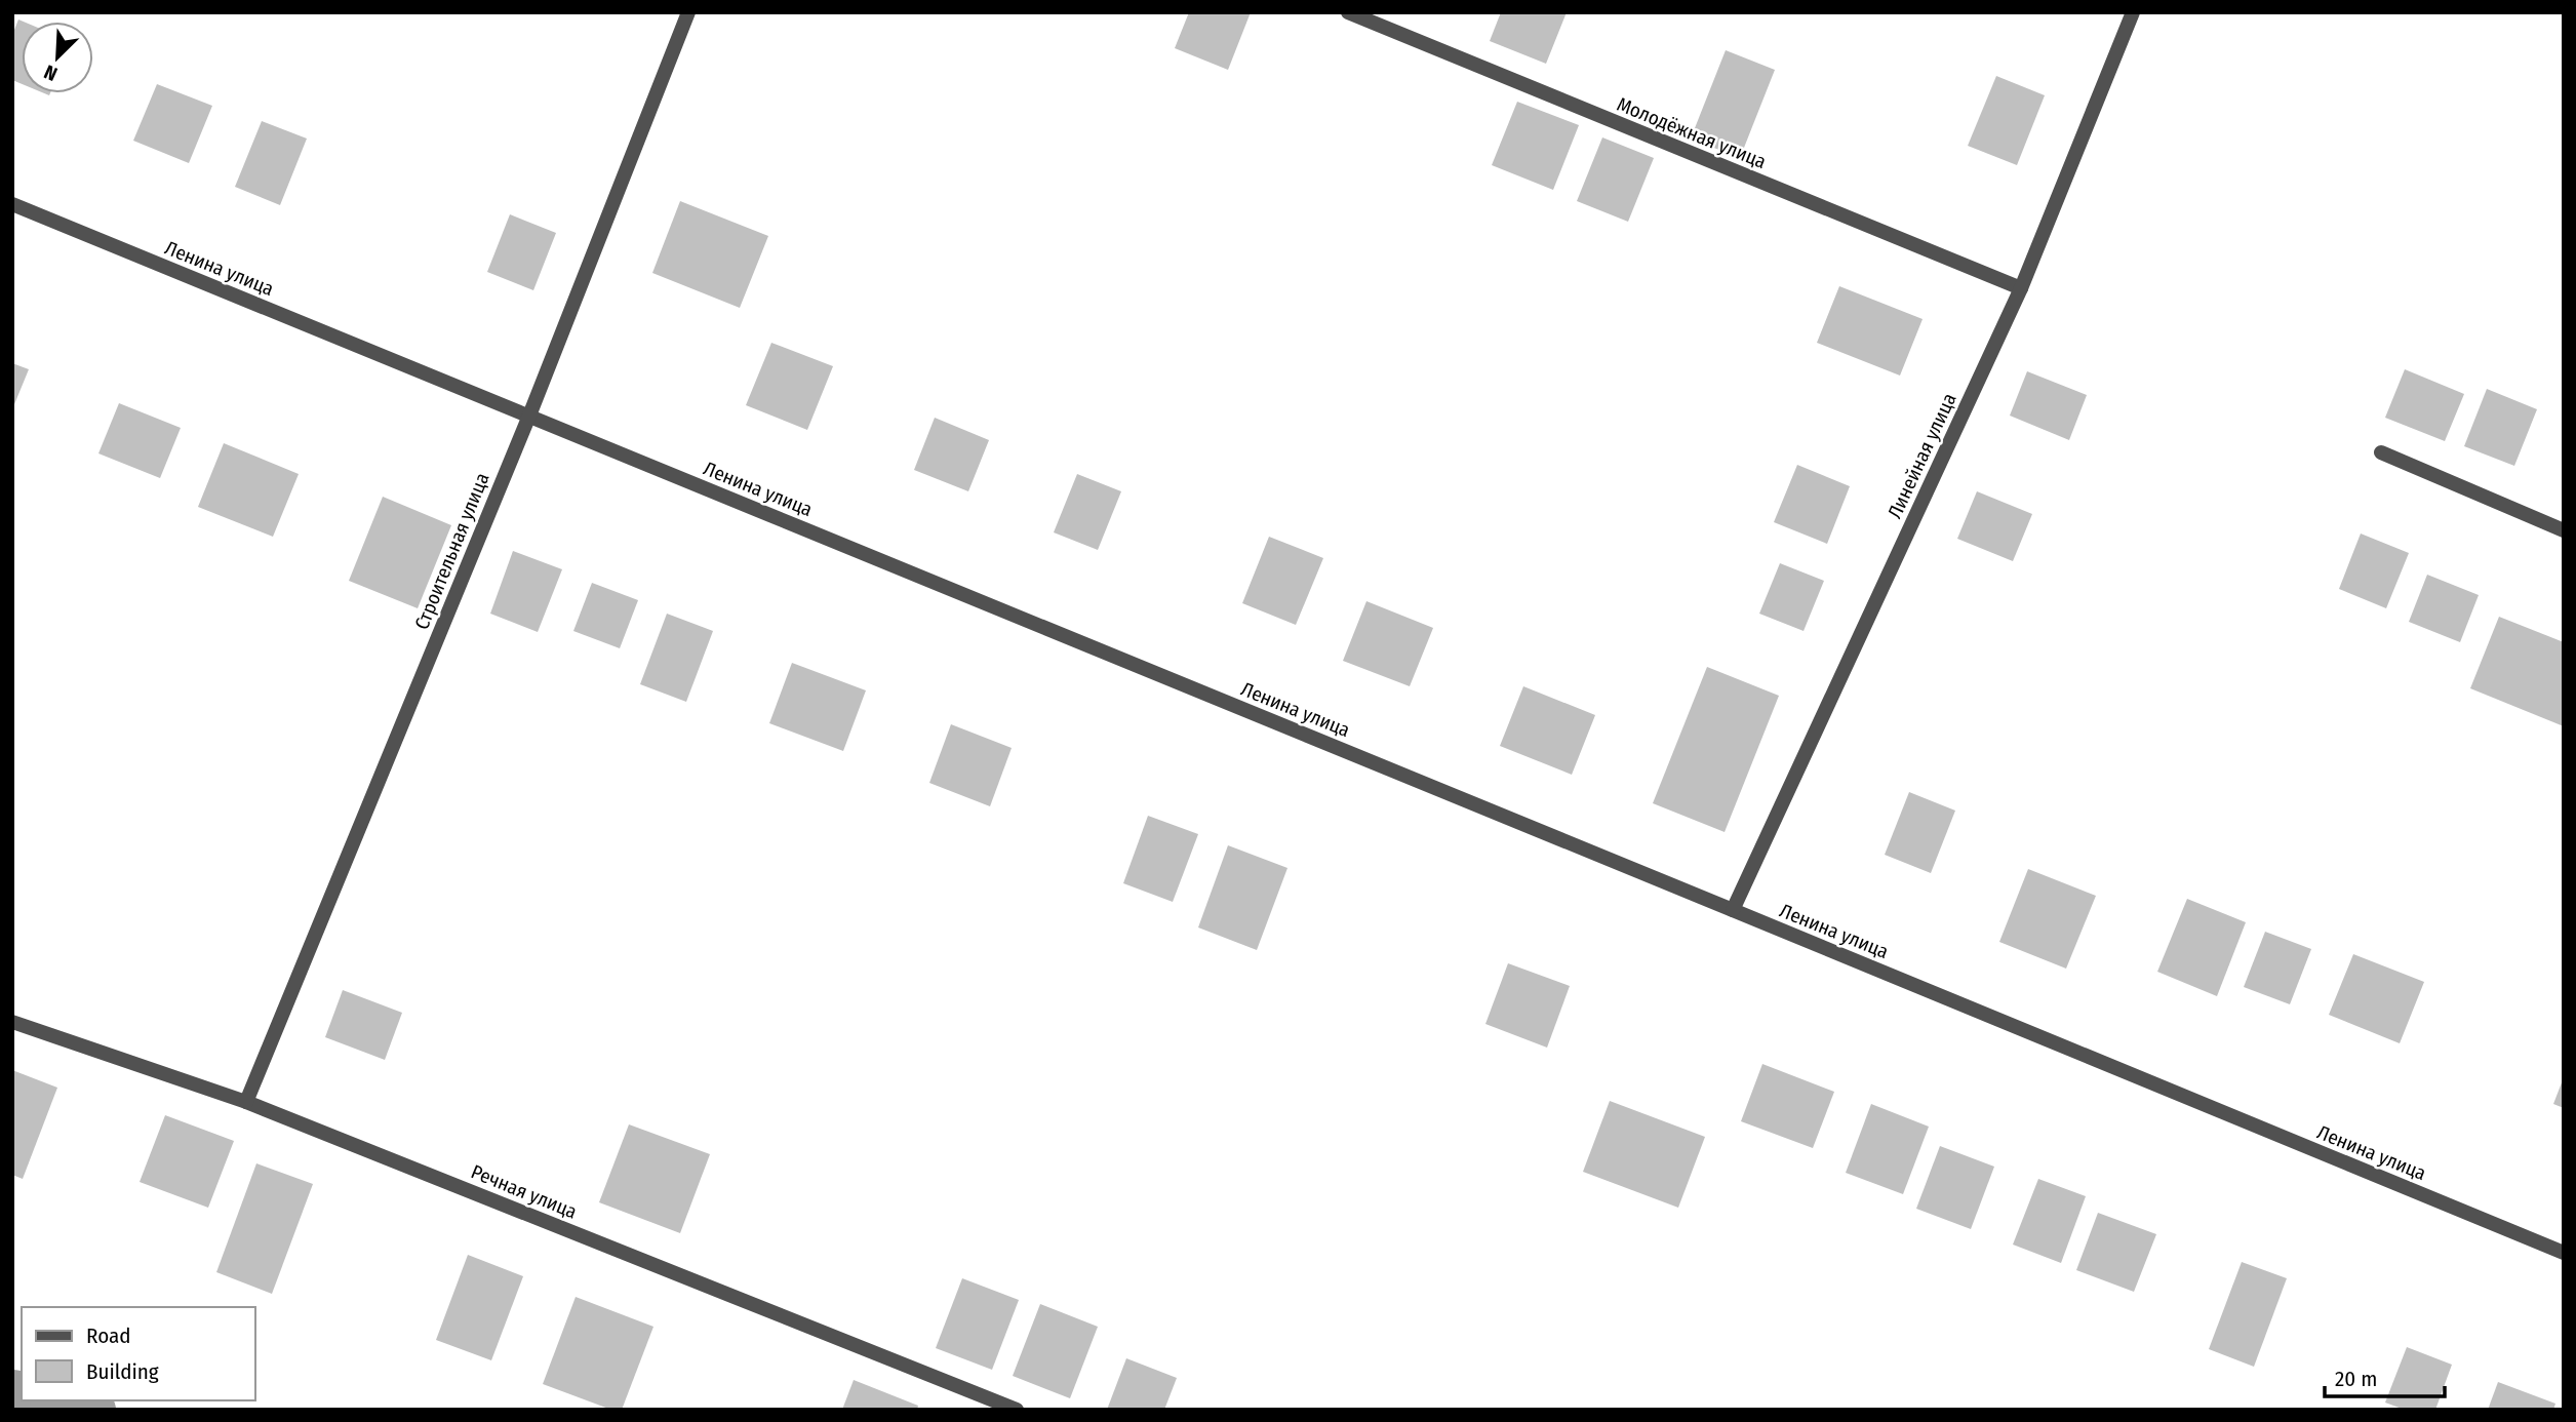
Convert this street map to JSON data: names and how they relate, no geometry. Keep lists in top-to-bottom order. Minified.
{"streets":{"street":["Молодёжная улица","Ленина улица","Линейная улица","Строительная улица","Речная улица"]},"crossings":[["Молодёжная улица","Линейная улица"],["Ленина улица","Линейная улица"],["Ленина улица","Строительная улица"],["Строительная улица","Речная улица"]],"legend":["Road","Building"],"scale_bar":"20 m","north":"bottom left"}
